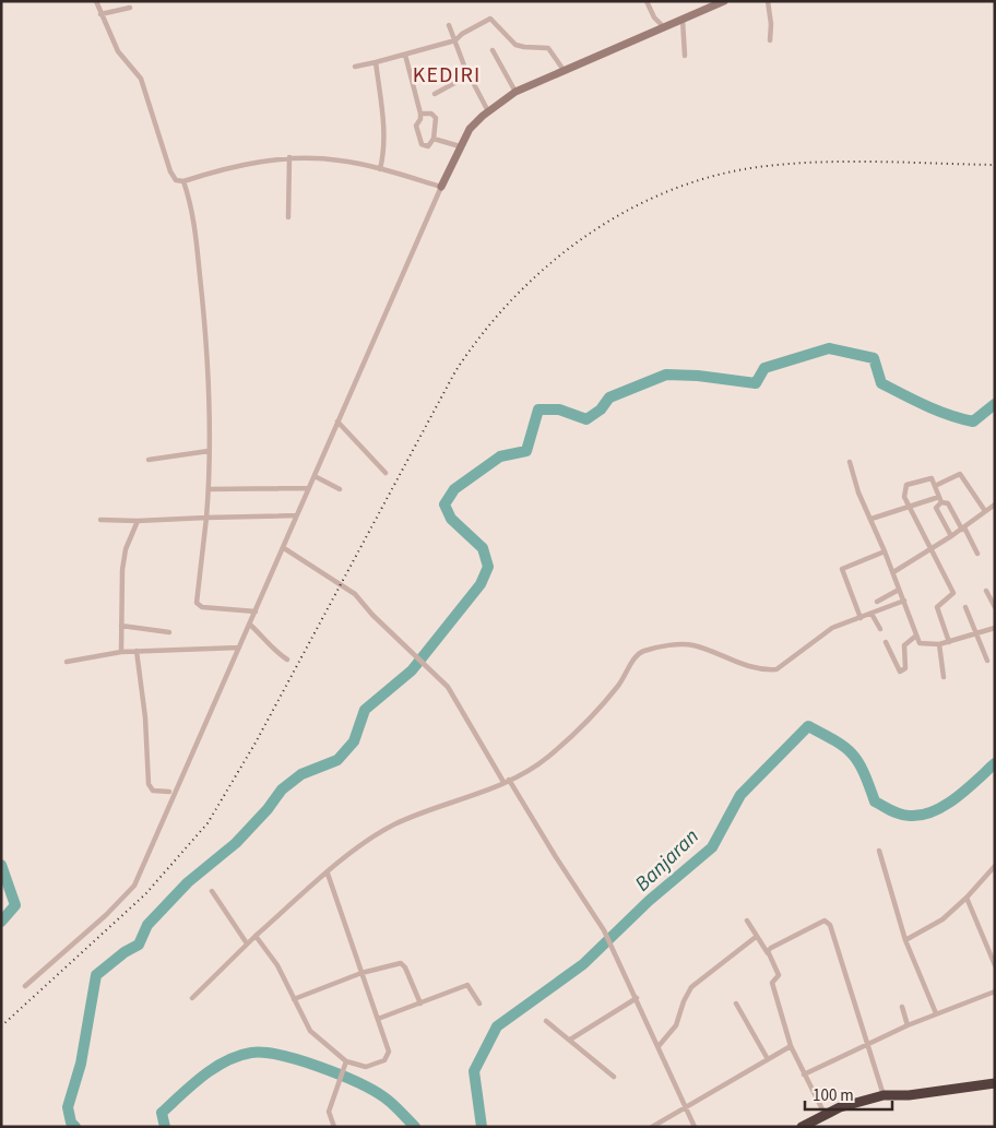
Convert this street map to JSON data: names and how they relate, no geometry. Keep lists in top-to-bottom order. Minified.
{"districts":["KEDIRI"],"water":["Banjaran"],"scale_bar":"100 m"}
